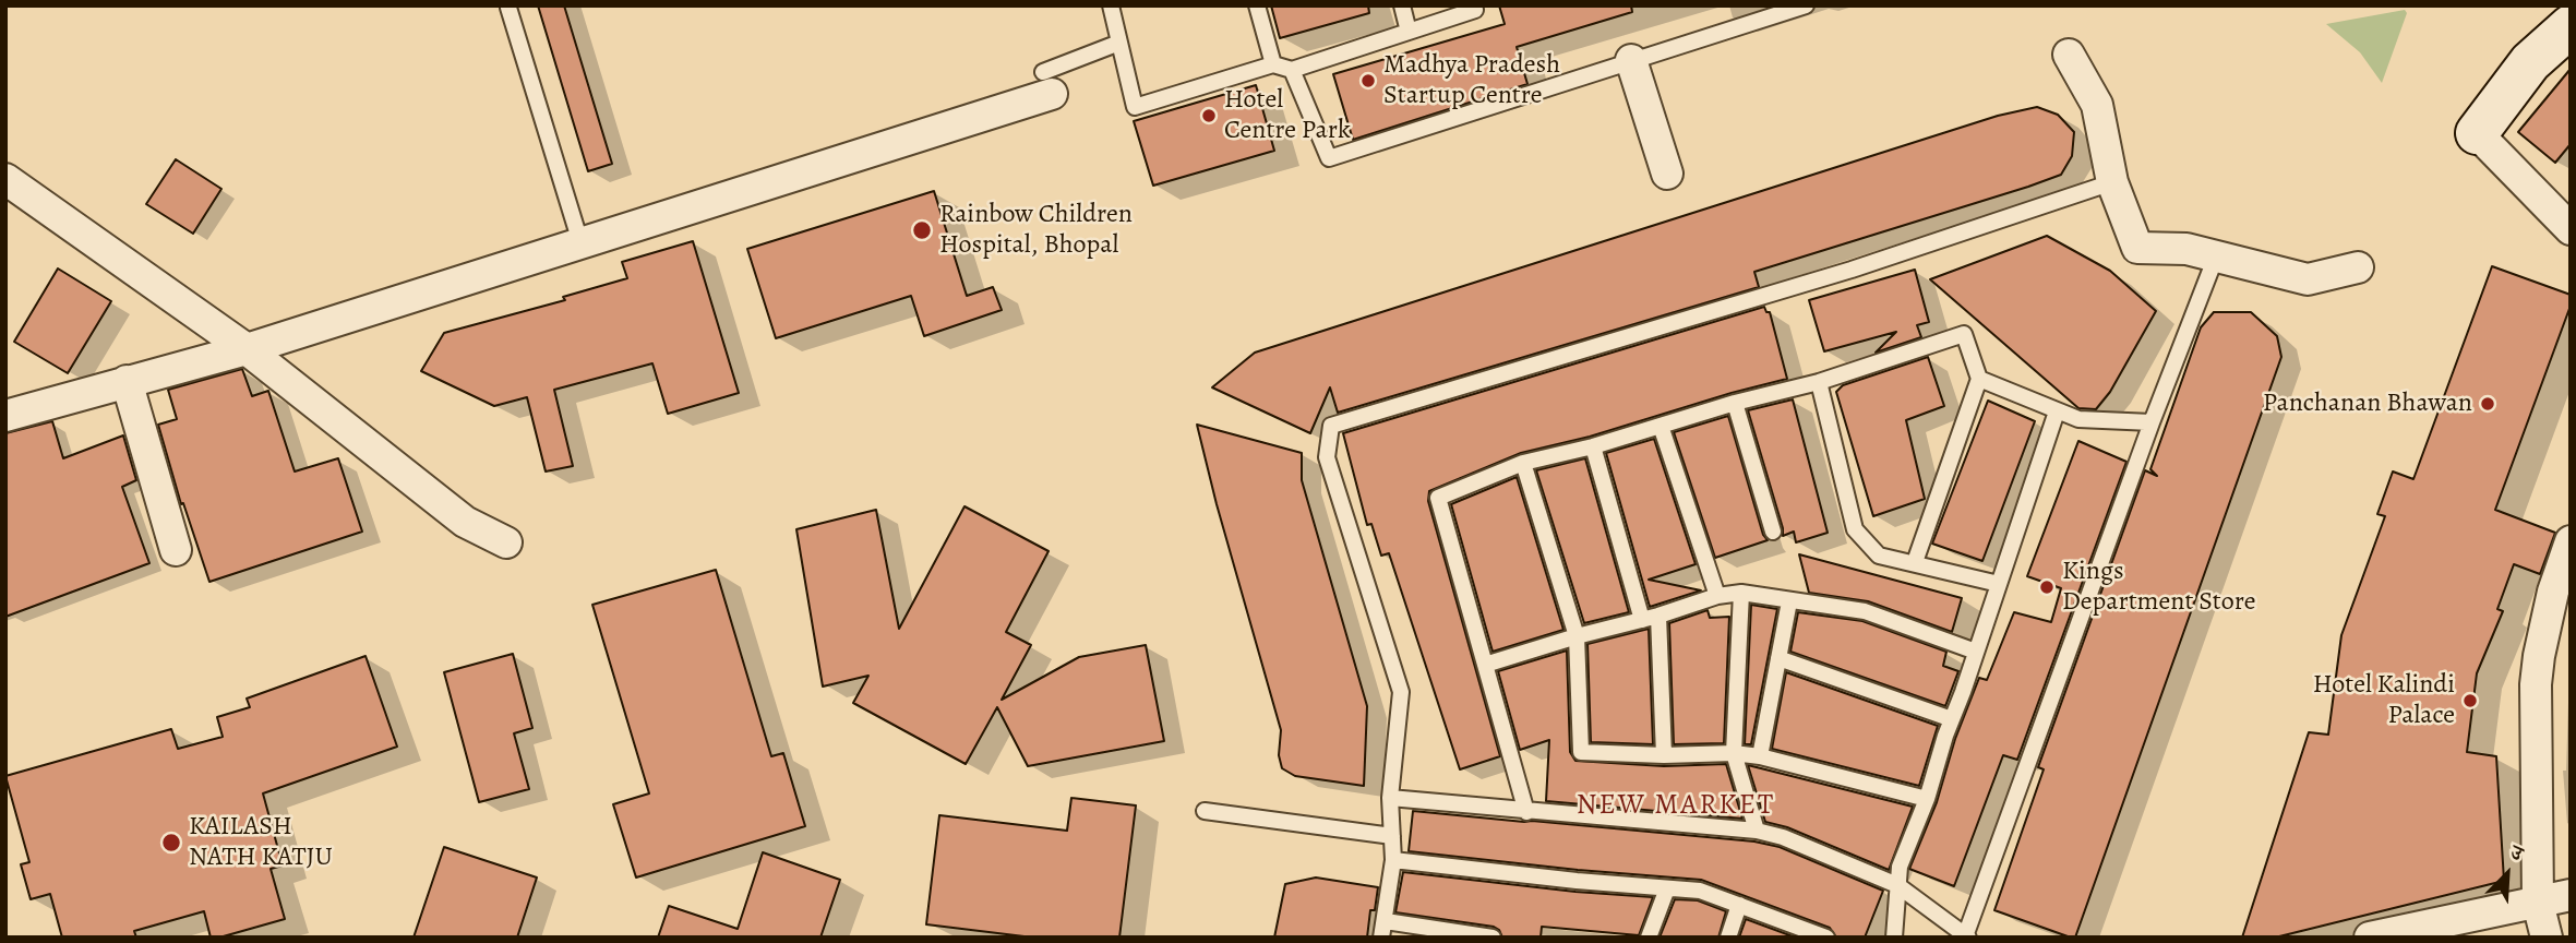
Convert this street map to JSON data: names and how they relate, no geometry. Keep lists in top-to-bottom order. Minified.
{"districts":["NEW MARKET"],"places":["Madhya Pradesh Startup Centre","Hotel Centre Park","Rainbow Children Hospital, Bhopal","Panchanan Bhawan","Kings Department Store","Hotel Kalindi Palace","KAILASH NATH KATJU"],"north":"top right"}
